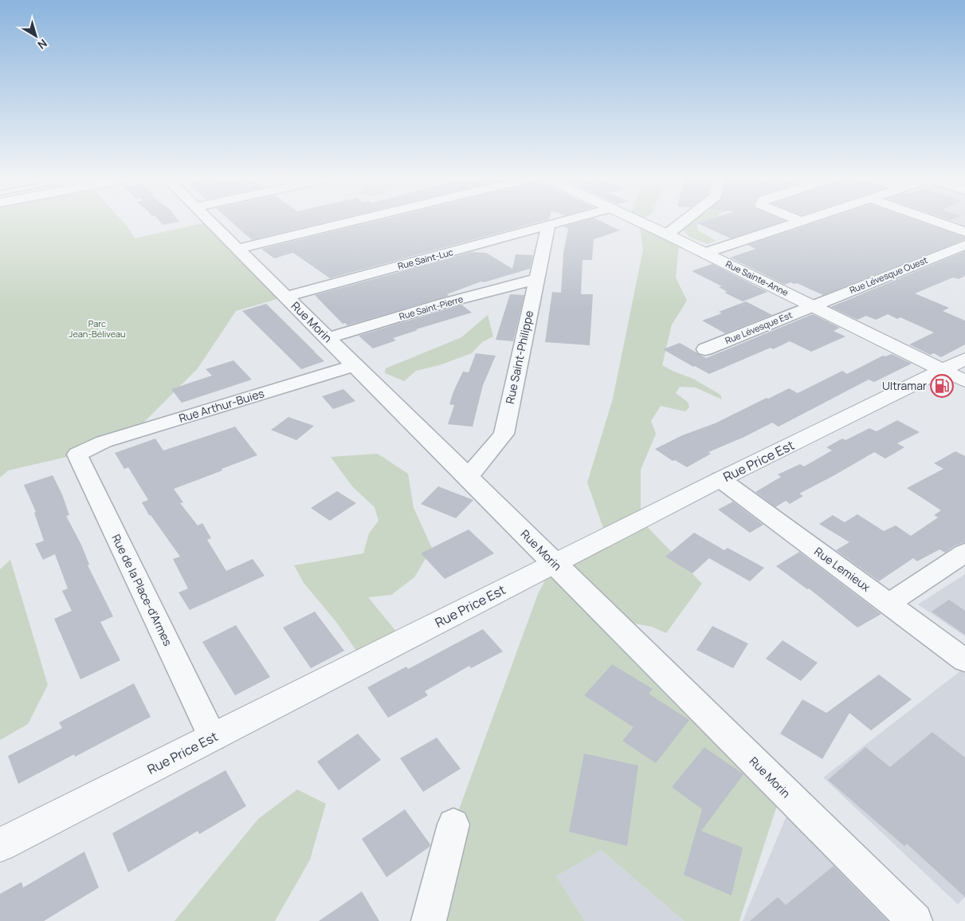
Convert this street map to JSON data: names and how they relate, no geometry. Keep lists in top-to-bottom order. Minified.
{"streets":{"street":["Rue Saint-Luc","Rue Lévesque Ouest","Rue Sainte-Anne","Rue Saint-Pierre","Rue Morin","Rue Lévesque Est","Rue Saint-Philippe","Rue Arthur-Buies","Rue Price Est","Rue Lemieux","Rue de la Place-d'Armes"]},"crossings":[["Rue Saint-Luc","Rue Morin"],["Rue Saint-Luc","Rue Saint-Philippe"],["Rue Lévesque Ouest","Rue Sainte-Anne"],["Rue Lévesque Ouest","Rue Lévesque Est"],["Rue Sainte-Anne","Rue Lévesque Est"],["Rue Sainte-Anne","Rue Price Est"],["Rue Saint-Pierre","Rue Morin"],["Rue Saint-Pierre","Rue Saint-Philippe"],["Rue Morin","Rue Saint-Philippe"],["Rue Morin","Rue Arthur-Buies"],["Rue Morin","Rue Price Est"],["Rue Arthur-Buies","Rue de la Place-d'Armes"],["Rue Price Est","Rue Lemieux"],["Rue Price Est","Rue de la Place-d'Armes"]],"parks":["Parc Jean-Béliveau"],"places":{"fuel station":["Ultramar"]},"north":"bottom right"}
